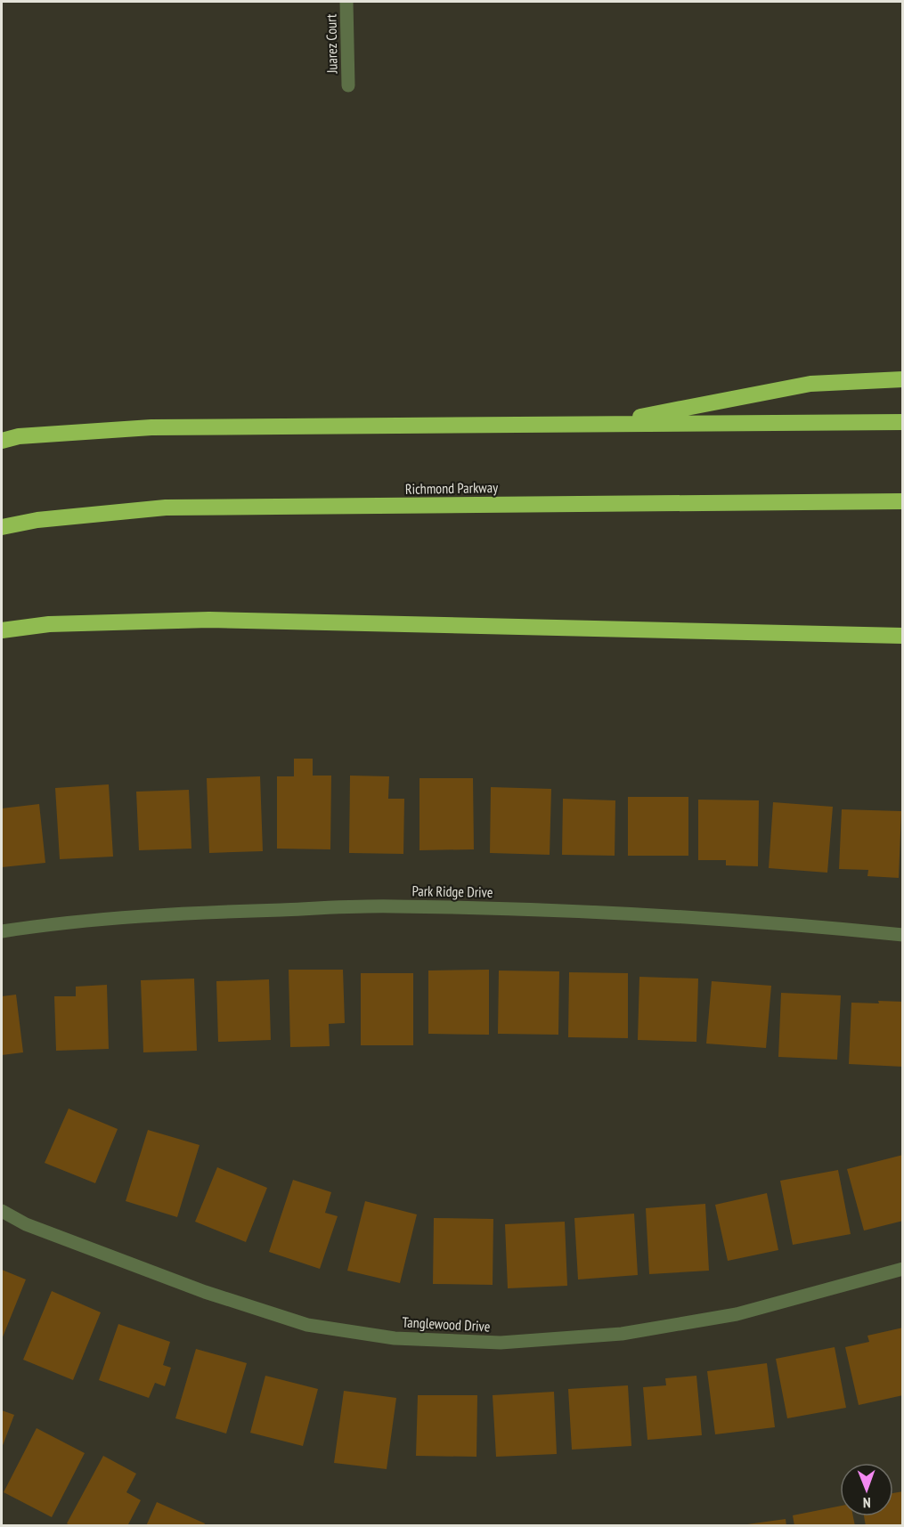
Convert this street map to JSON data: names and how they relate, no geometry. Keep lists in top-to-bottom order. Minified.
{"streets":{"highway":["Richmond Parkway"],"street":["Juarez Court","Park Ridge Drive","Tanglewood Drive"]},"north":"bottom"}
